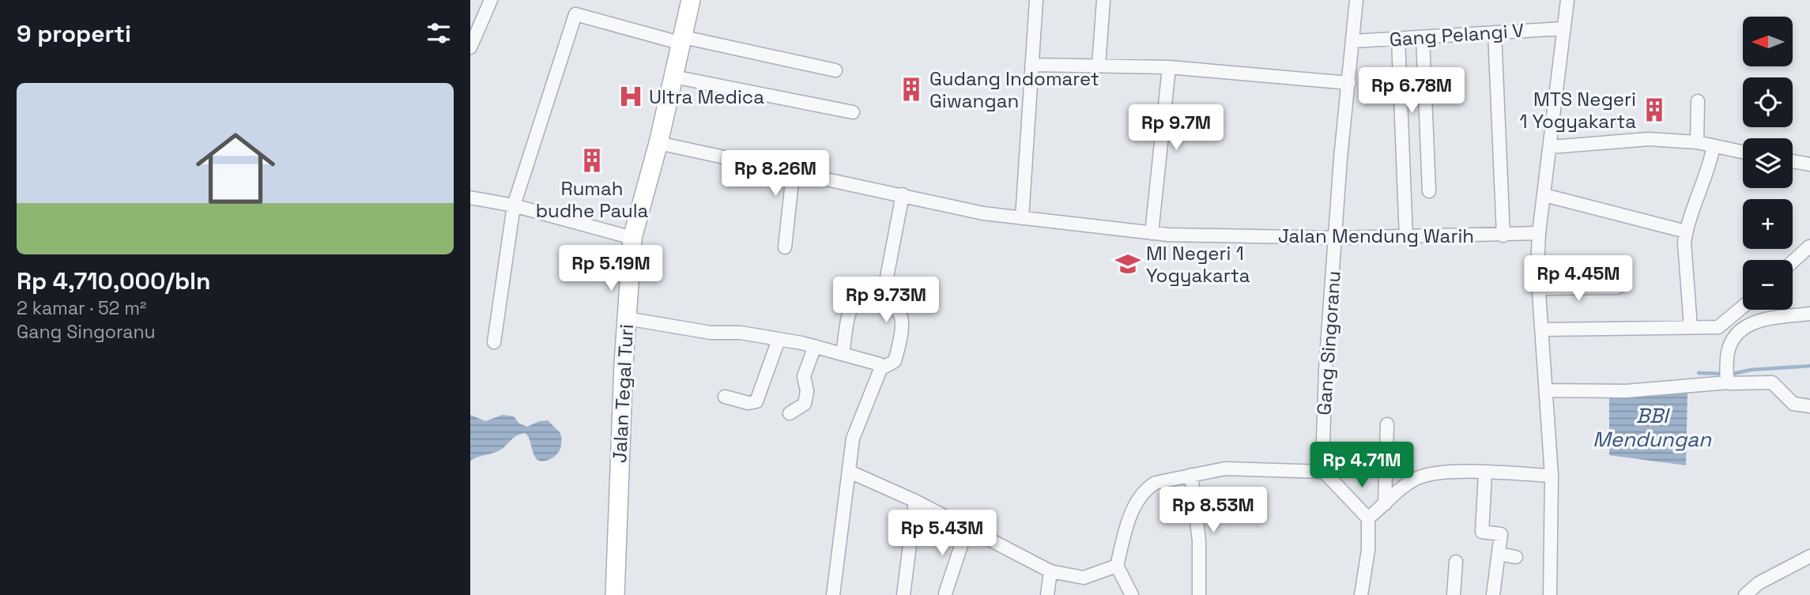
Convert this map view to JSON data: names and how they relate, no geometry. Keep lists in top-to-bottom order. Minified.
{"streets":{"main road":["Jalan Tegal Turi"],"street":["Gang Pelangi V","Jalan Mendung Warih","Gang Singoranu"]},"crossings":[["Gang Pelangi V","Gang Singoranu"],["Jalan Mendung Warih","Gang Singoranu"],["Jalan Mendung Warih","Jalan Tegal Turi"]],"water":["BBI Mendungan"],"places":{"building":["Gudang Indomaret Giwangan","MTS Negeri 1 Yogyakarta","Rumah budhe Paula"],"hospital":["Ultra Medica"],"school or university":["MI Negeri 1 Yogyakarta"]},"north":"left","page":{"heading":"9 properti","map_buttons":["+","−"],"list":[{"name":"Rp 4,710,000/bln","note":"2 kamar · 52 m² · Gang Singoranu"}],"price":["Rp 6.78M","Rp 9.7M","Rp 8.26M","Rp 5.19M","Rp 4.45M","Rp 9.73M","Rp 4.71M","Rp 8.53M","Rp 5.43M"]}}
